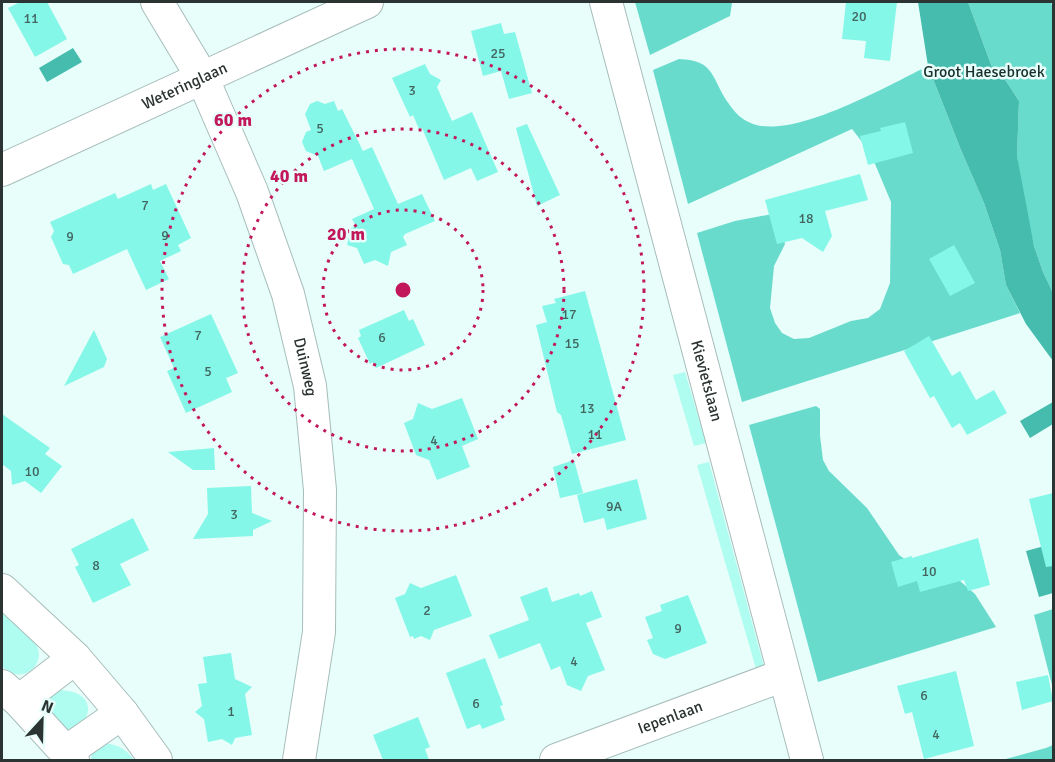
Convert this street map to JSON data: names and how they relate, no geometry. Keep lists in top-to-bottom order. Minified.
{"streets":{"street":["Weteringlaan","Duinweg","Kievietslaan","Iepenlaan"]},"crossings":[["Weteringlaan","Duinweg"],["Kievietslaan","Iepenlaan"]],"parks":["Groot Haesebroek"],"house_numbers":["20","11","25","3","5","7","18","9","9","17","7","6","15","5","13","11","4","10","9A","3","8","10","2","9","4","6","6","1","4"],"north":"top","rings":["60 m","40 m","20 m"]}
